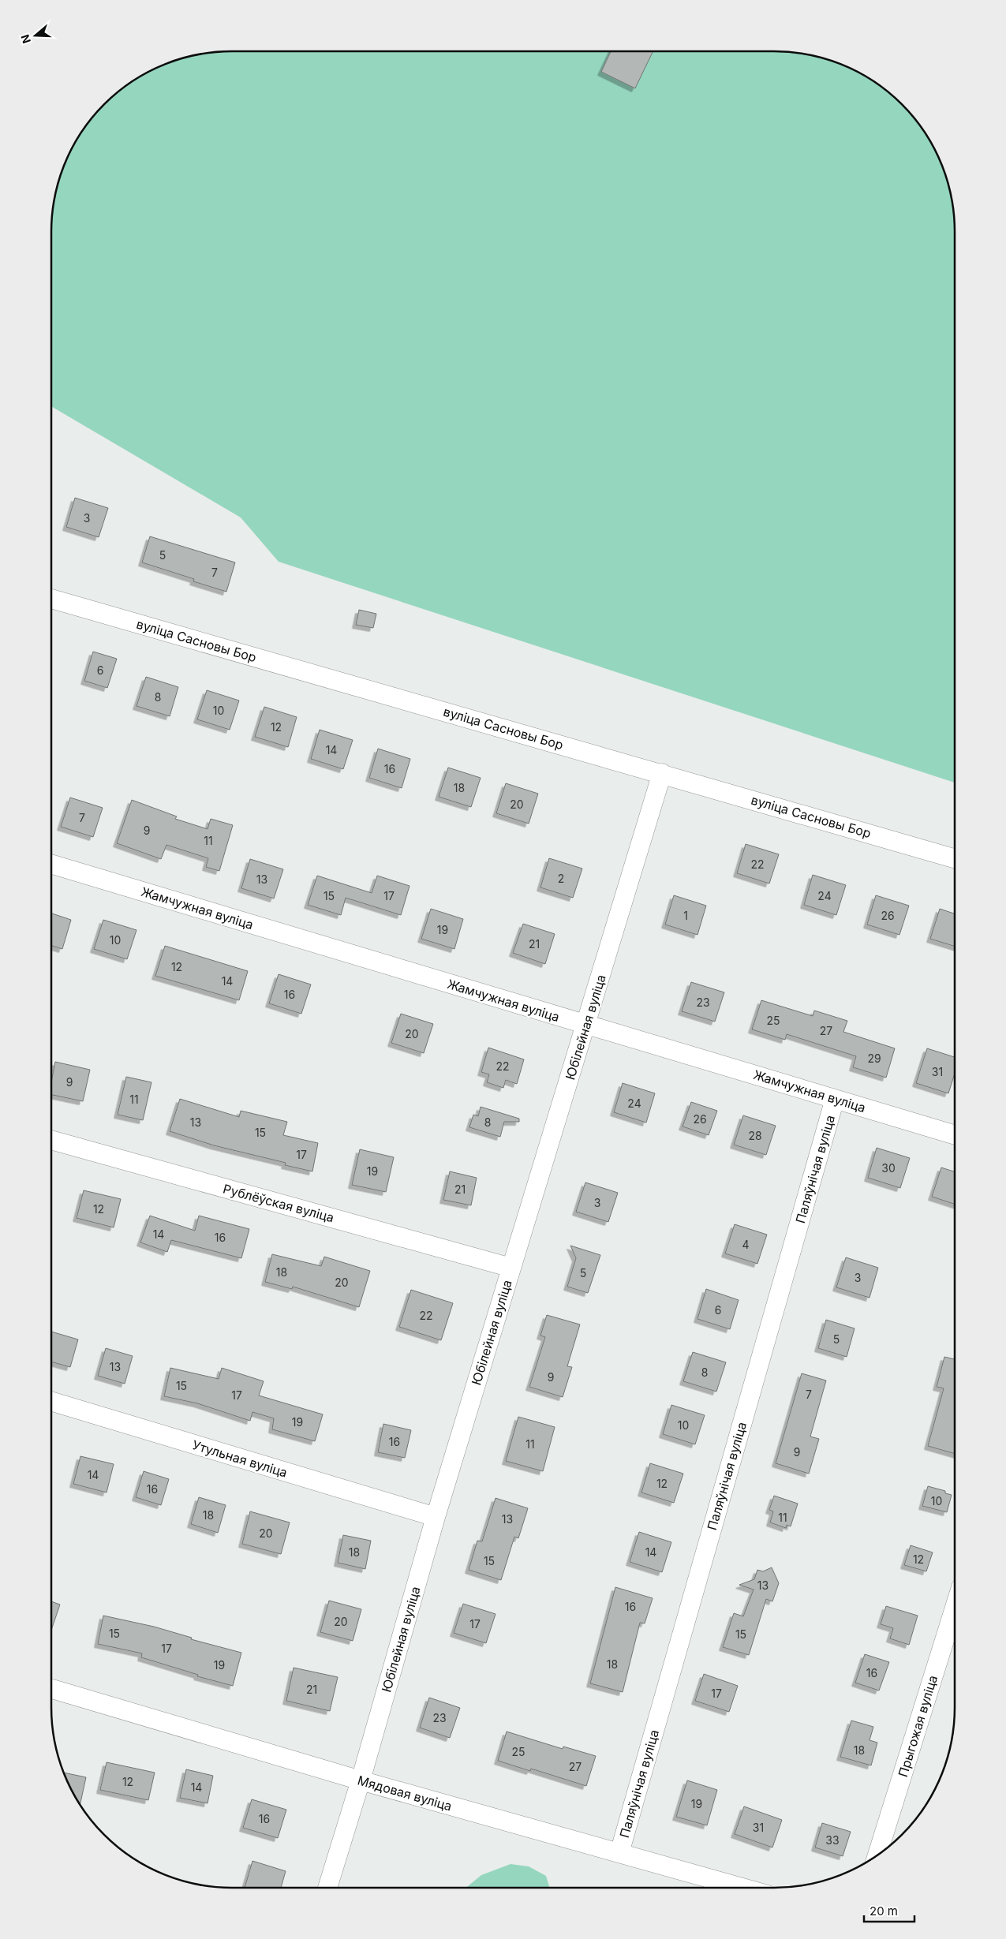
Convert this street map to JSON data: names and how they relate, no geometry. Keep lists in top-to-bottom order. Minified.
{"streets":{"street":["вуліца Сасновы Бор","Жамчужная вуліца","Юбілейная вуліца","Паляўнічая вуліца","Рублёўская вуліца","Утульная вуліца","Прыгожая вуліца","Мядовая вуліца"]},"crossings":[["вуліца Сасновы Бор","Юбілейная вуліца"],["Жамчужная вуліца","Юбілейная вуліца"],["Жамчужная вуліца","Паляўнічая вуліца"],["Юбілейная вуліца","Рублёўская вуліца"],["Юбілейная вуліца","Утульная вуліца"],["Юбілейная вуліца","Мядовая вуліца"],["Паляўнічая вуліца","Мядовая вуліца"]],"house_numbers":["3","5","7","6","8","10","12","14","16","18","20","7","9","11","22","2","13","15","17","24","1","26","19","10","21","12","14","16","23","25","27","20","29","22","31","9","11","24","26","13","8","15","28","17","30","19","21","3","12","14","16","4","18","5","3","20","6","22","5","13","8","9","15","7","17","19","10","16","11","9","14","12","16","10","18","11","13","20","18","14","12","15","13","16","20","17","15","15","17","18","19","16","21","17","23","18","25","27","12","14","19","16","31","33"],"scale_bar":"20 m","north":"left"}
